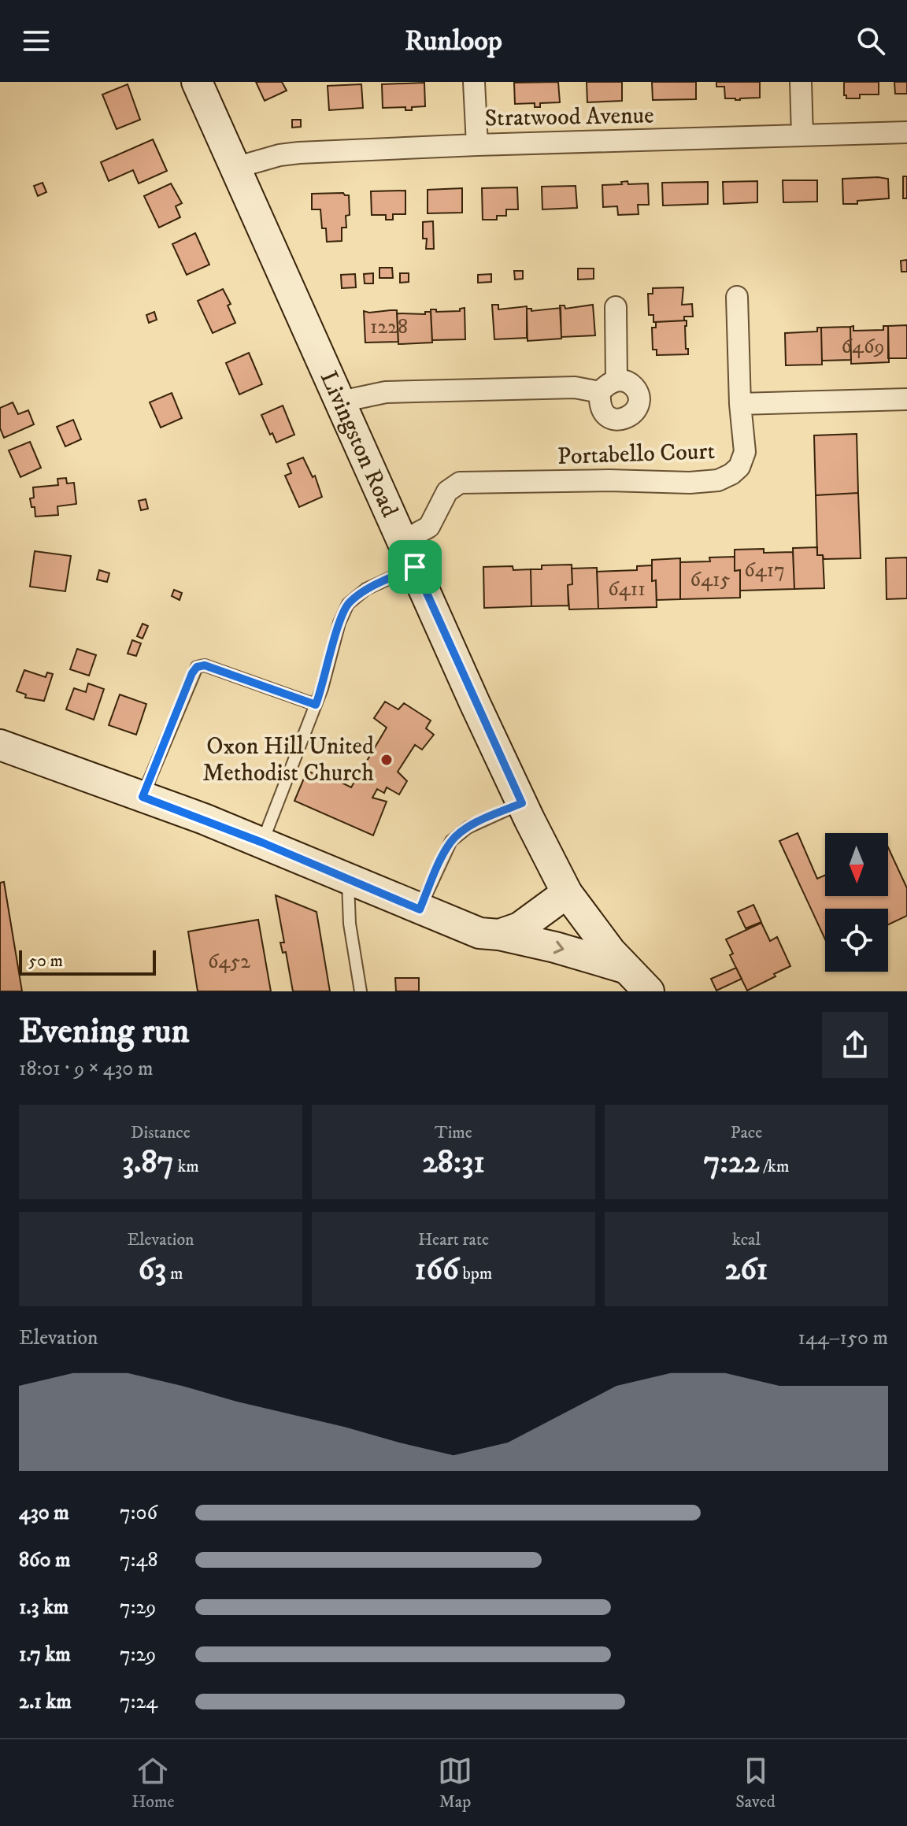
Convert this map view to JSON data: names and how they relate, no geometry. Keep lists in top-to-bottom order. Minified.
{"streets":{"main road":["Livingston Road"],"street":["Stratwood Avenue","Portabello Court"]},"crossings":[["Stratwood Avenue","Livingston Road"],["Livingston Road","Portabello Court"]],"places":["Oxon Hill United Methodist Church"],"house_numbers":["1228","6469","6417","6415","6411","6452"],"scale_bar":"50 m","north":"bottom","page":{"header":"Runloop","scale":"50 m","heading":["Evening run","18:01 · 9 × 430 m"],"stats":[["Distance","3.87 km"],["Time","28:31"],["Pace","7:22 /km"],["Elevation","63 m"],["Heart rate","166 bpm"],["kcal","261"]],"chart":["Elevation","144–150 m"],"list":[{"name":"430 m","note":"7:06"},{"name":"860 m","note":"7:48"},{"name":"1.3 km","note":"7:29"},{"name":"1.7 km","note":"7:29"},{"name":"2.1 km","note":"7:24"}],"tabs":["Home","Map","Saved"]}}
